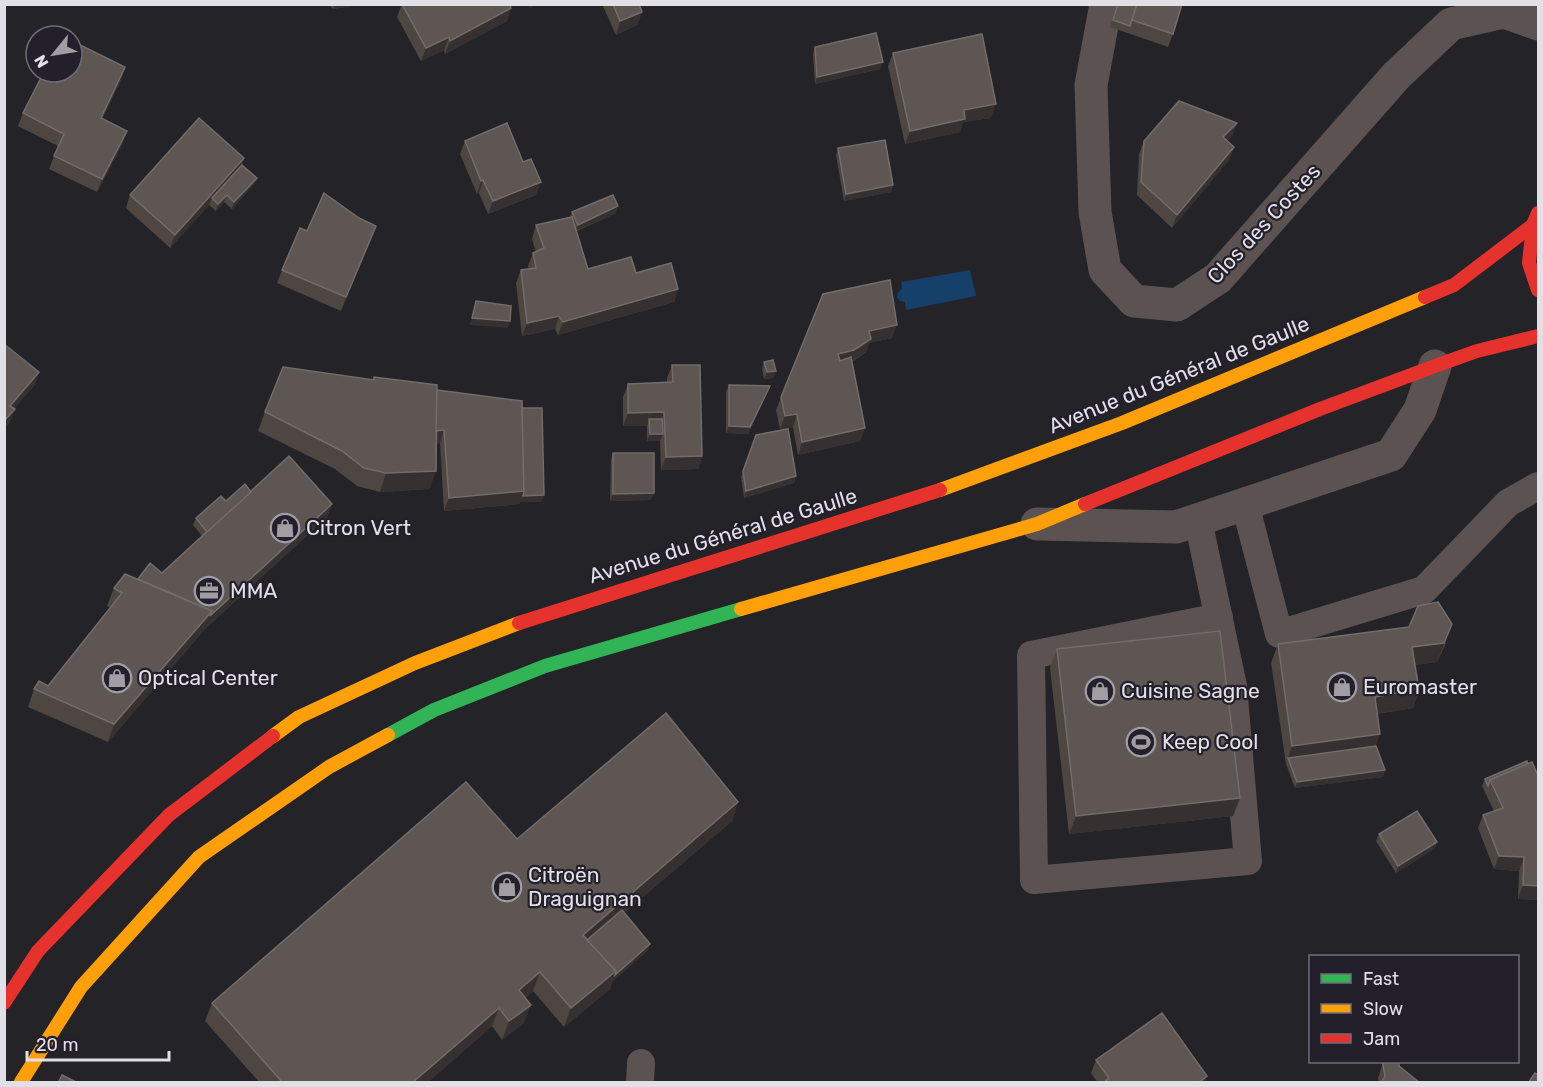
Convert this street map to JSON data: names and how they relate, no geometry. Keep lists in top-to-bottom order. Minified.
{"streets":{"main road":["Avenue du Général de Gaulle"],"street":["Clos des Costes"]},"places":{"shop":["Citron Vert","Optical Center","Euromaster","Cuisine Sagne","Citroën Draguignan"],"office":["MMA"],"sports":["Keep Cool"]},"legend":["Fast","Slow","Jam"],"scale_bar":"20 m","north":"bottom left"}
